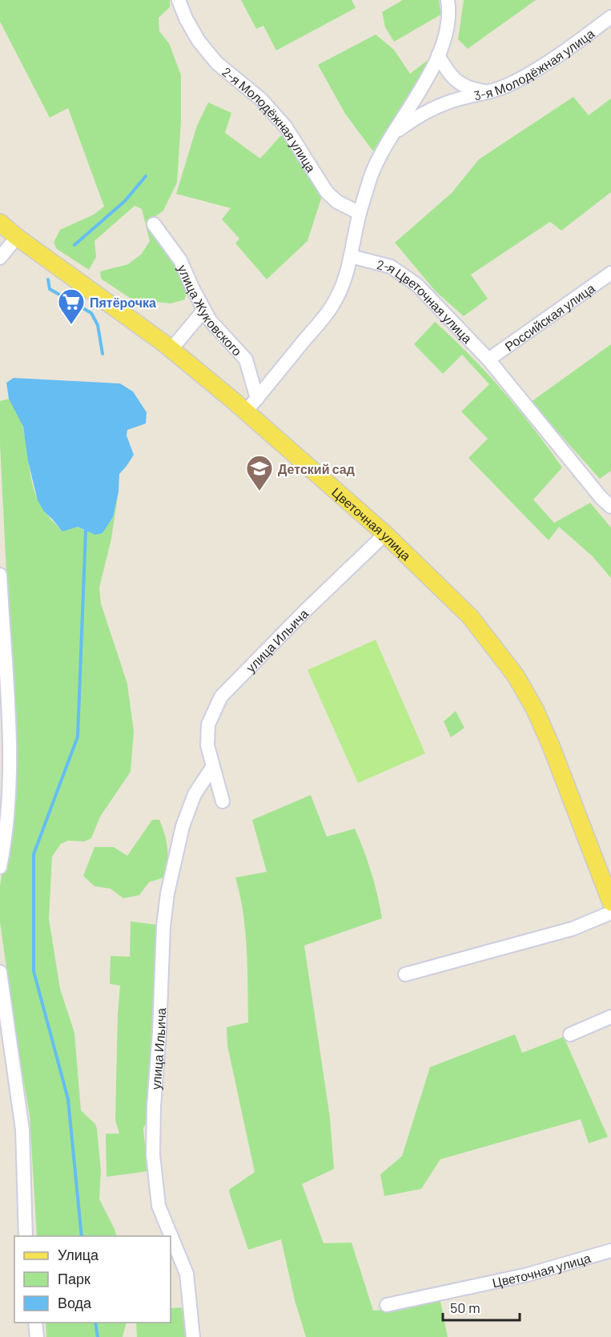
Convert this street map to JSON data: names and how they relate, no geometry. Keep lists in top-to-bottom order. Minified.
{"streets":{"main road":["Цветочная улица"],"street":["3-я Молодёжная улица","2-я Молодёжная улица","2-я Цветочная улица","улица Жуковского","Российская улица","улица Ильича"]},"crossings":[["2-я Цветочная улица","Российская улица"],["Цветочная улица","улица Ильича"]],"places":{"supermarket":["Пятёрочка"],"school or university":["Детский сад"]},"legend":["Улица","Парк","Вода"],"scale_bar":"50 m"}
